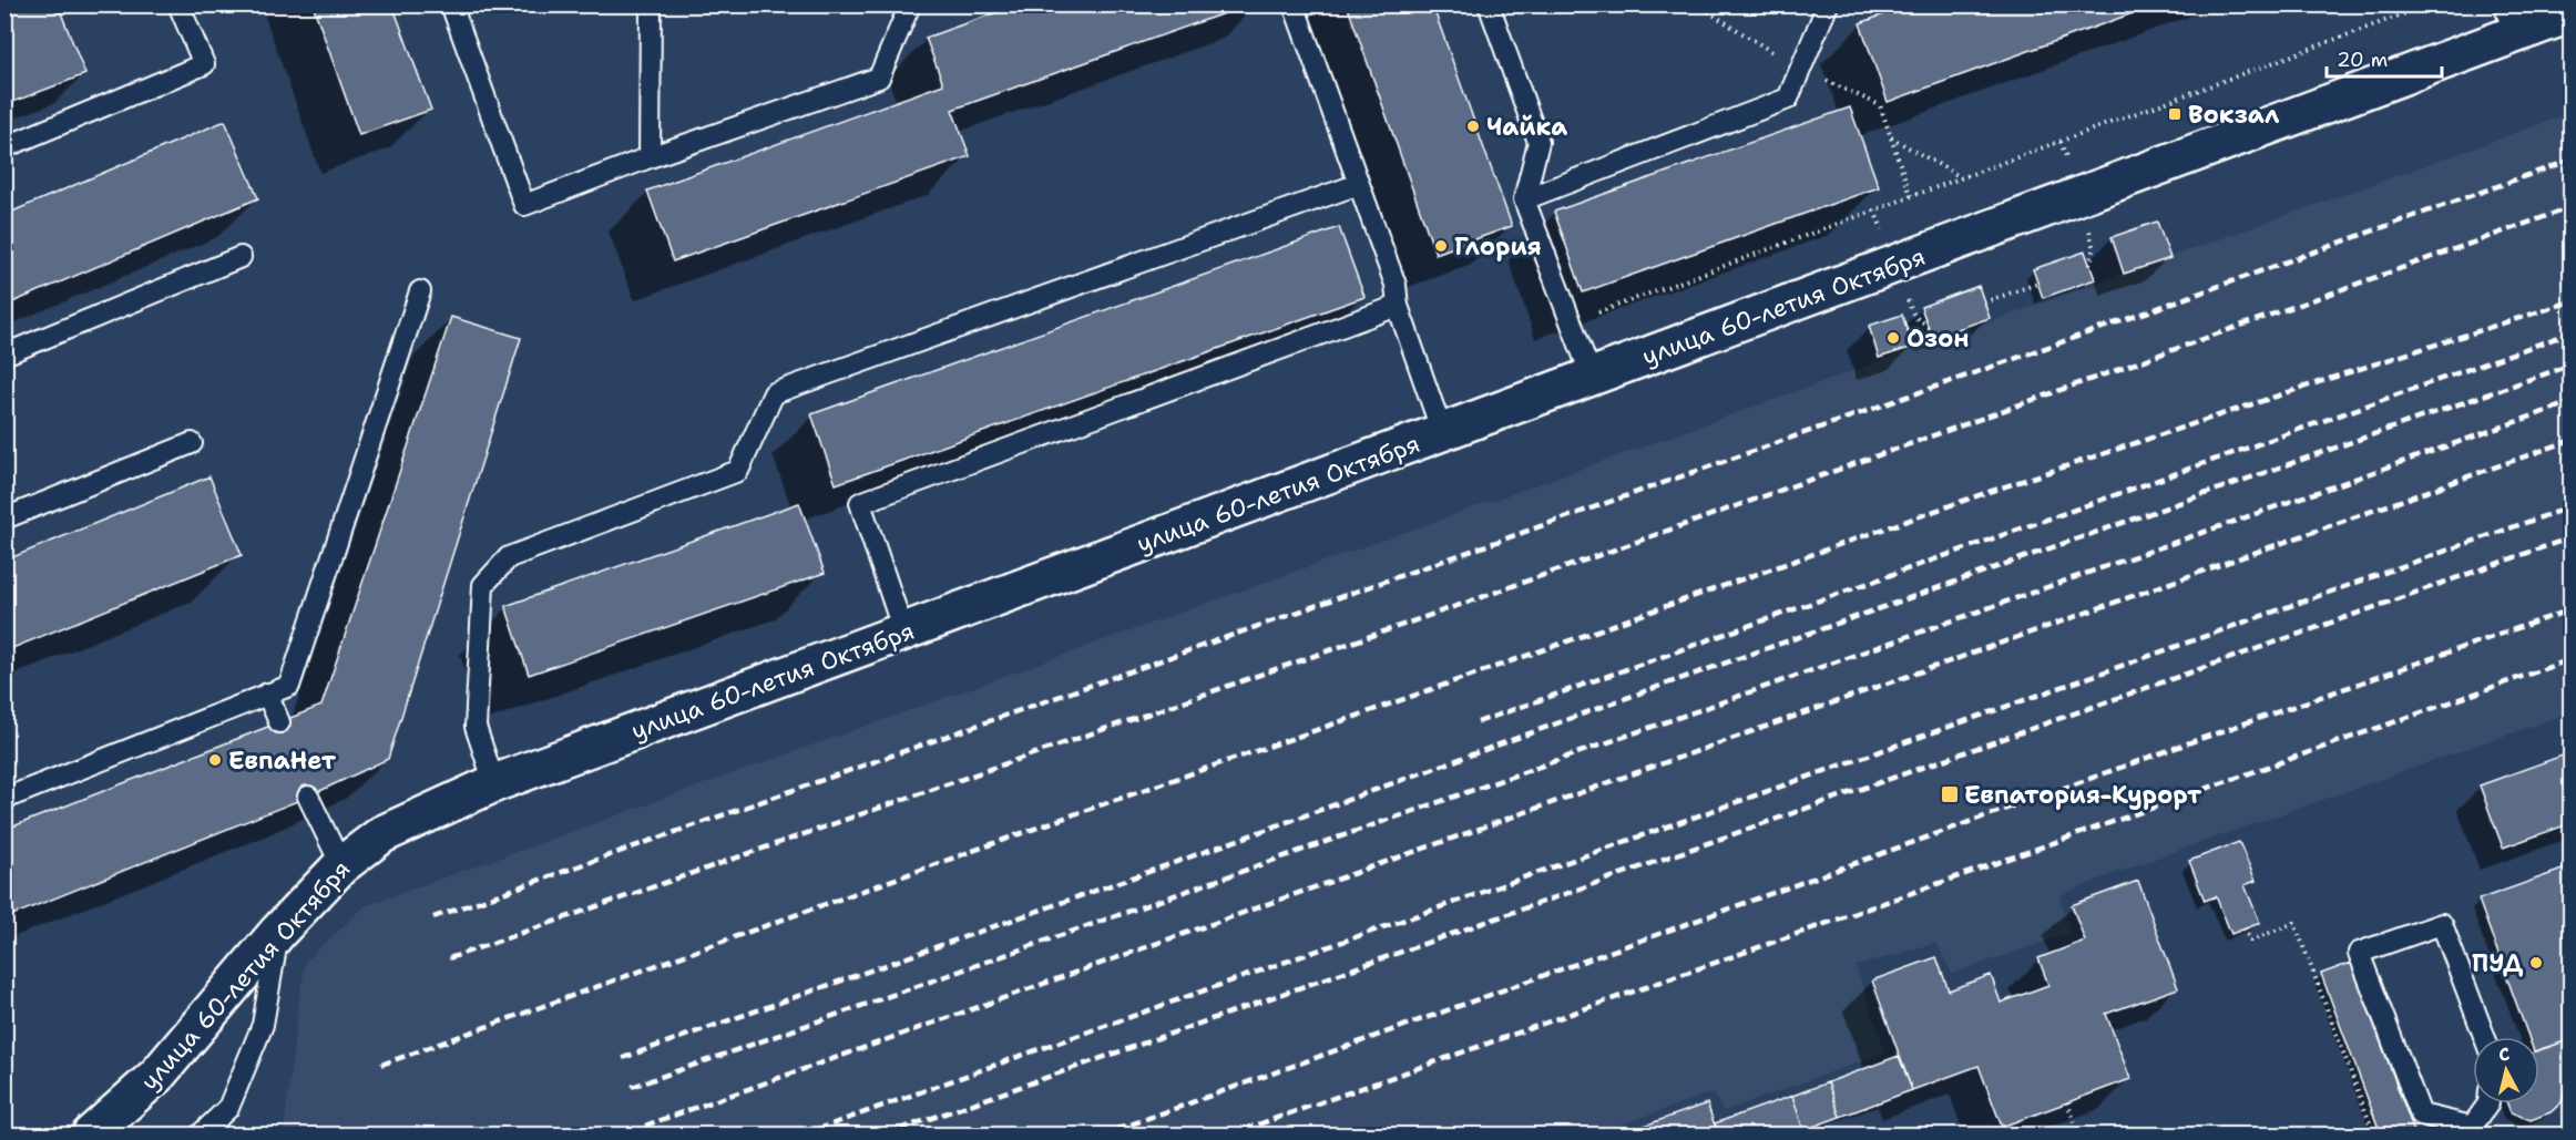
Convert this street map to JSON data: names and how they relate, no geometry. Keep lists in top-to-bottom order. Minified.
{"streets":{"street":["улица 60-летия Октября"]},"places":{"transit":["Вокзал","Евпатория-Курорт"],"other":["Чайка","Глория","Озон","ЕвпаНет","ПУД"]},"scale_bar":"20 m","north":"top"}
